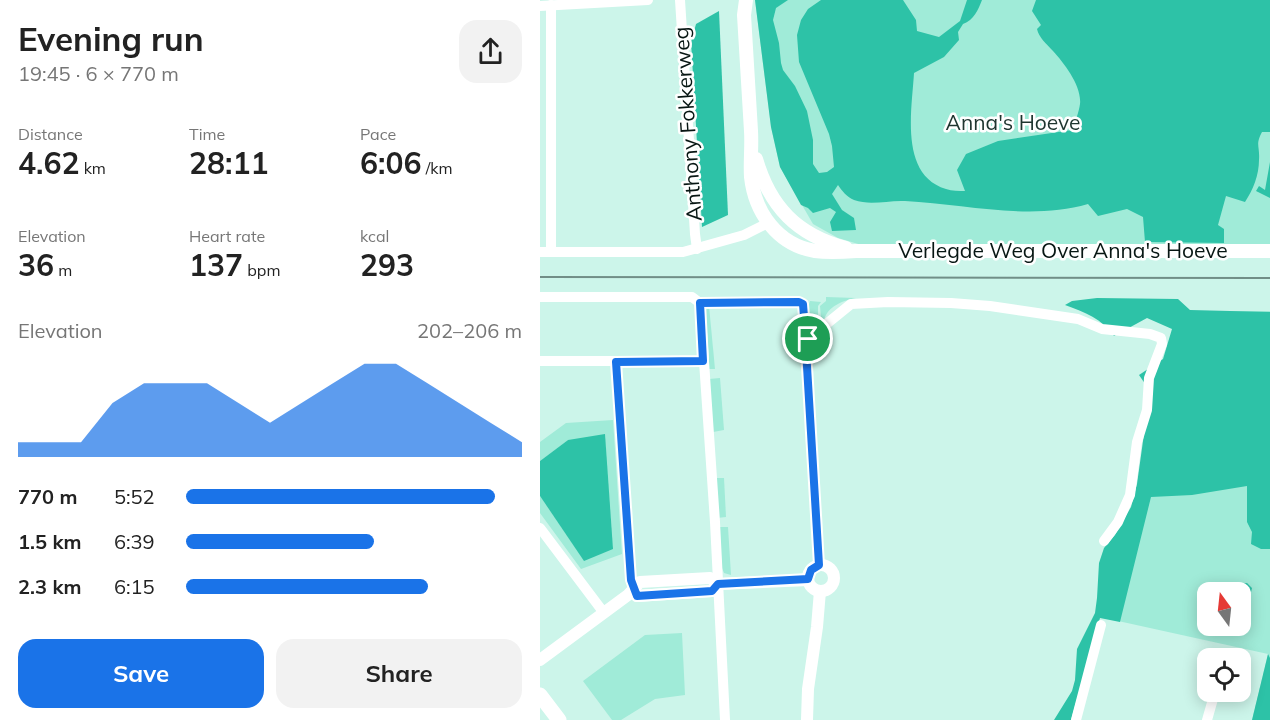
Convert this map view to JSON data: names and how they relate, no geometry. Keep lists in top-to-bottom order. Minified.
{"streets":{"main road":["Verlegde Weg Over Anna's Hoeve"],"street":["Anthony Fokkerweg"]},"parks":["Anna's Hoeve"],"north":"top","page":{"heading":["Evening run","19:45 · 6 × 770 m"],"stats":[["Distance","4.62 km"],["Time","28:11"],["Pace","6:06 /km"],["Elevation","36 m"],["Heart rate","137 bpm"],["kcal","293"]],"chart":["Elevation","202–206 m"],"list":[{"name":"770 m","note":"5:52"},{"name":"1.5 km","note":"6:39"},{"name":"2.3 km","note":"6:15"}],"buttons":["Save","Share"]}}
